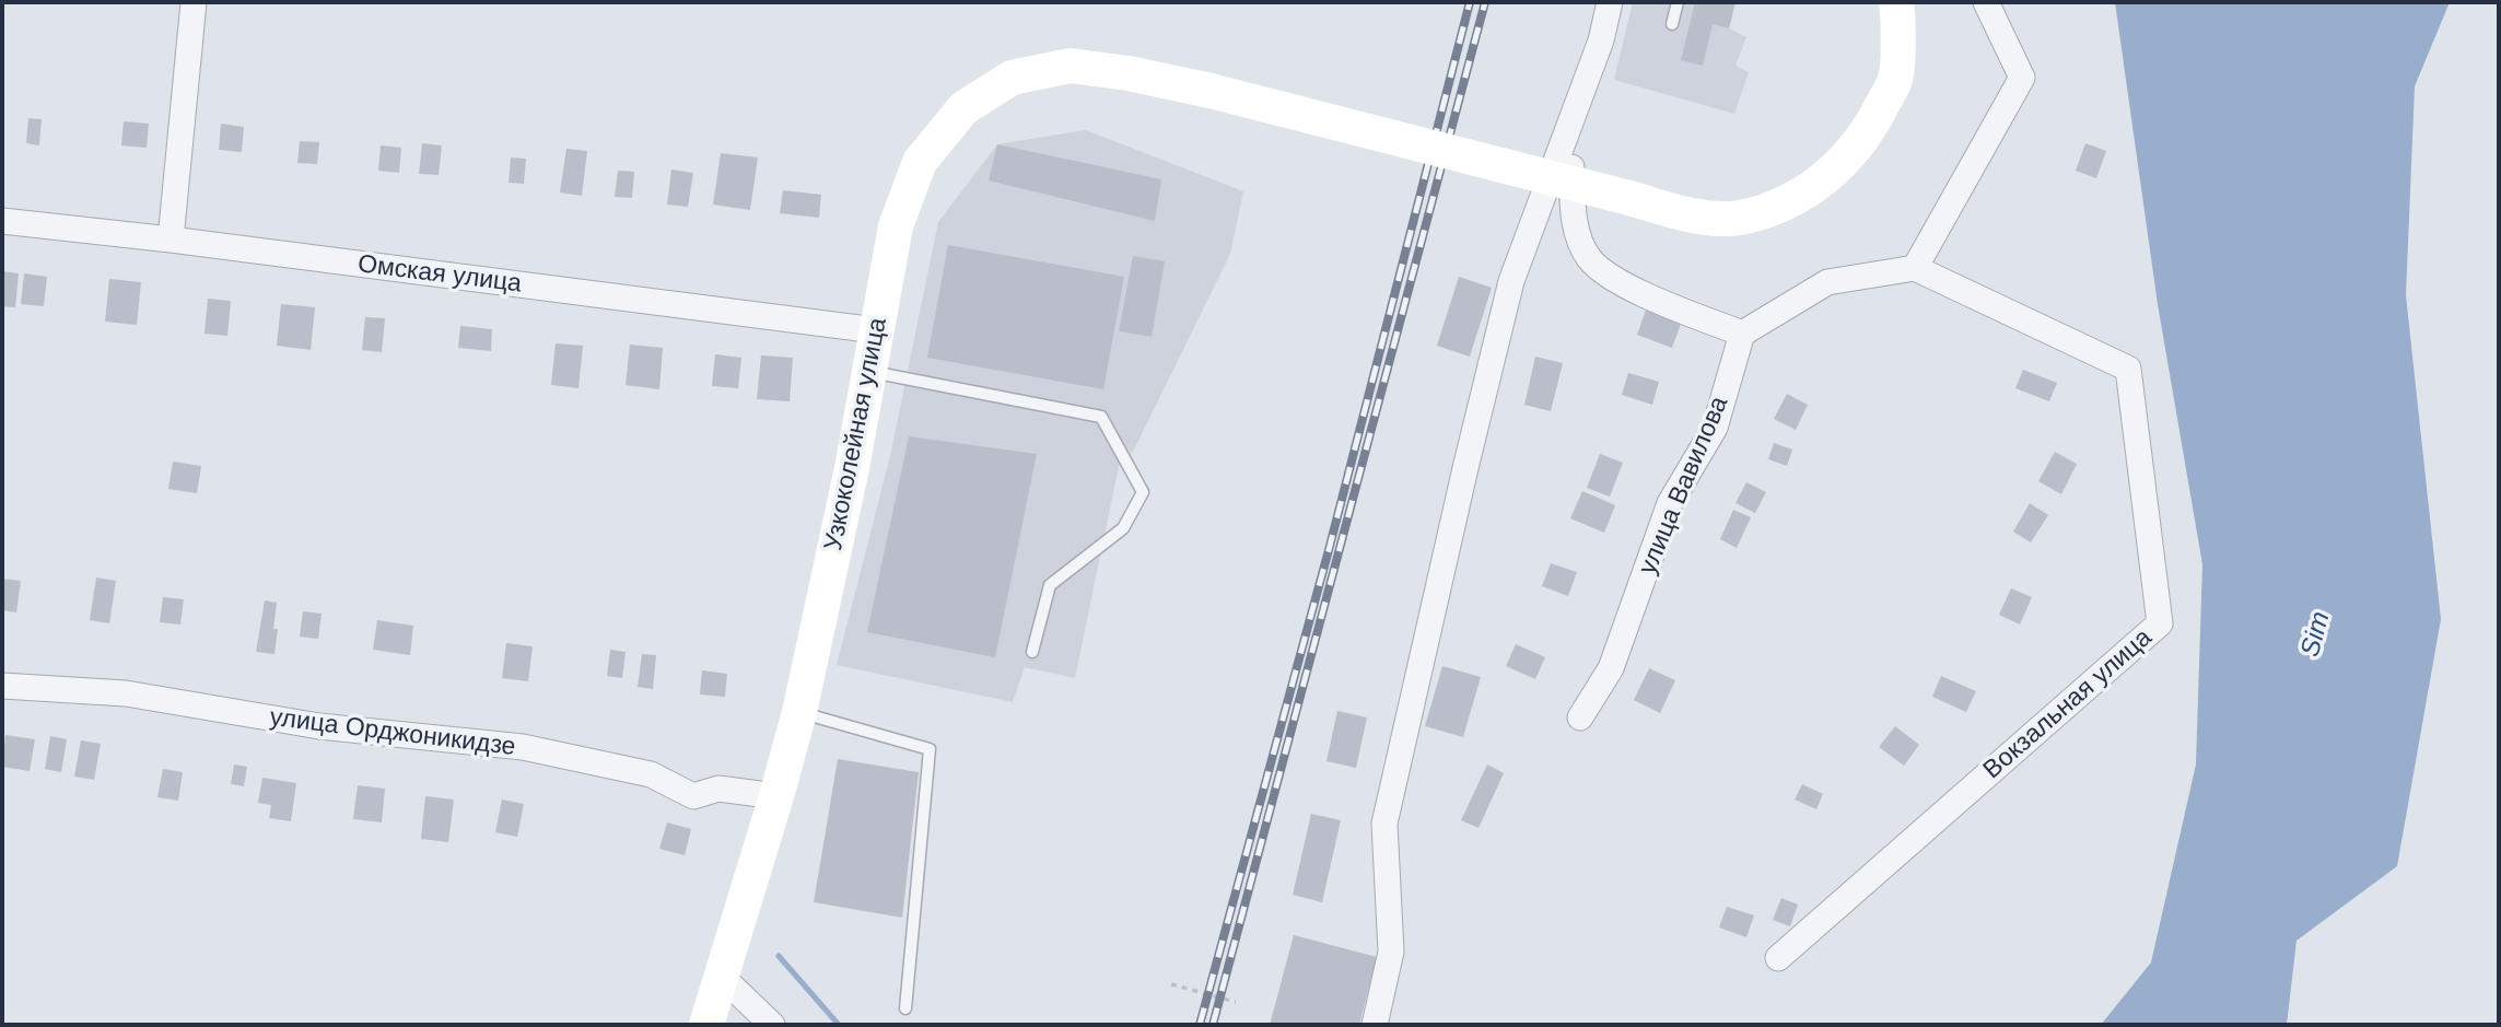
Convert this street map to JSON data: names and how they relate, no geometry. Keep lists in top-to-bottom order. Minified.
{"streets":{"street":["Омская улица","Узкоколейная улица","улица Вавилова","Вокзальная улица","улица Орджоникидзе"]},"crossings":[["Омская улица","Узкоколейная улица"],["Узкоколейная улица","улица Орджоникидзе"]],"water":["Sim"]}
